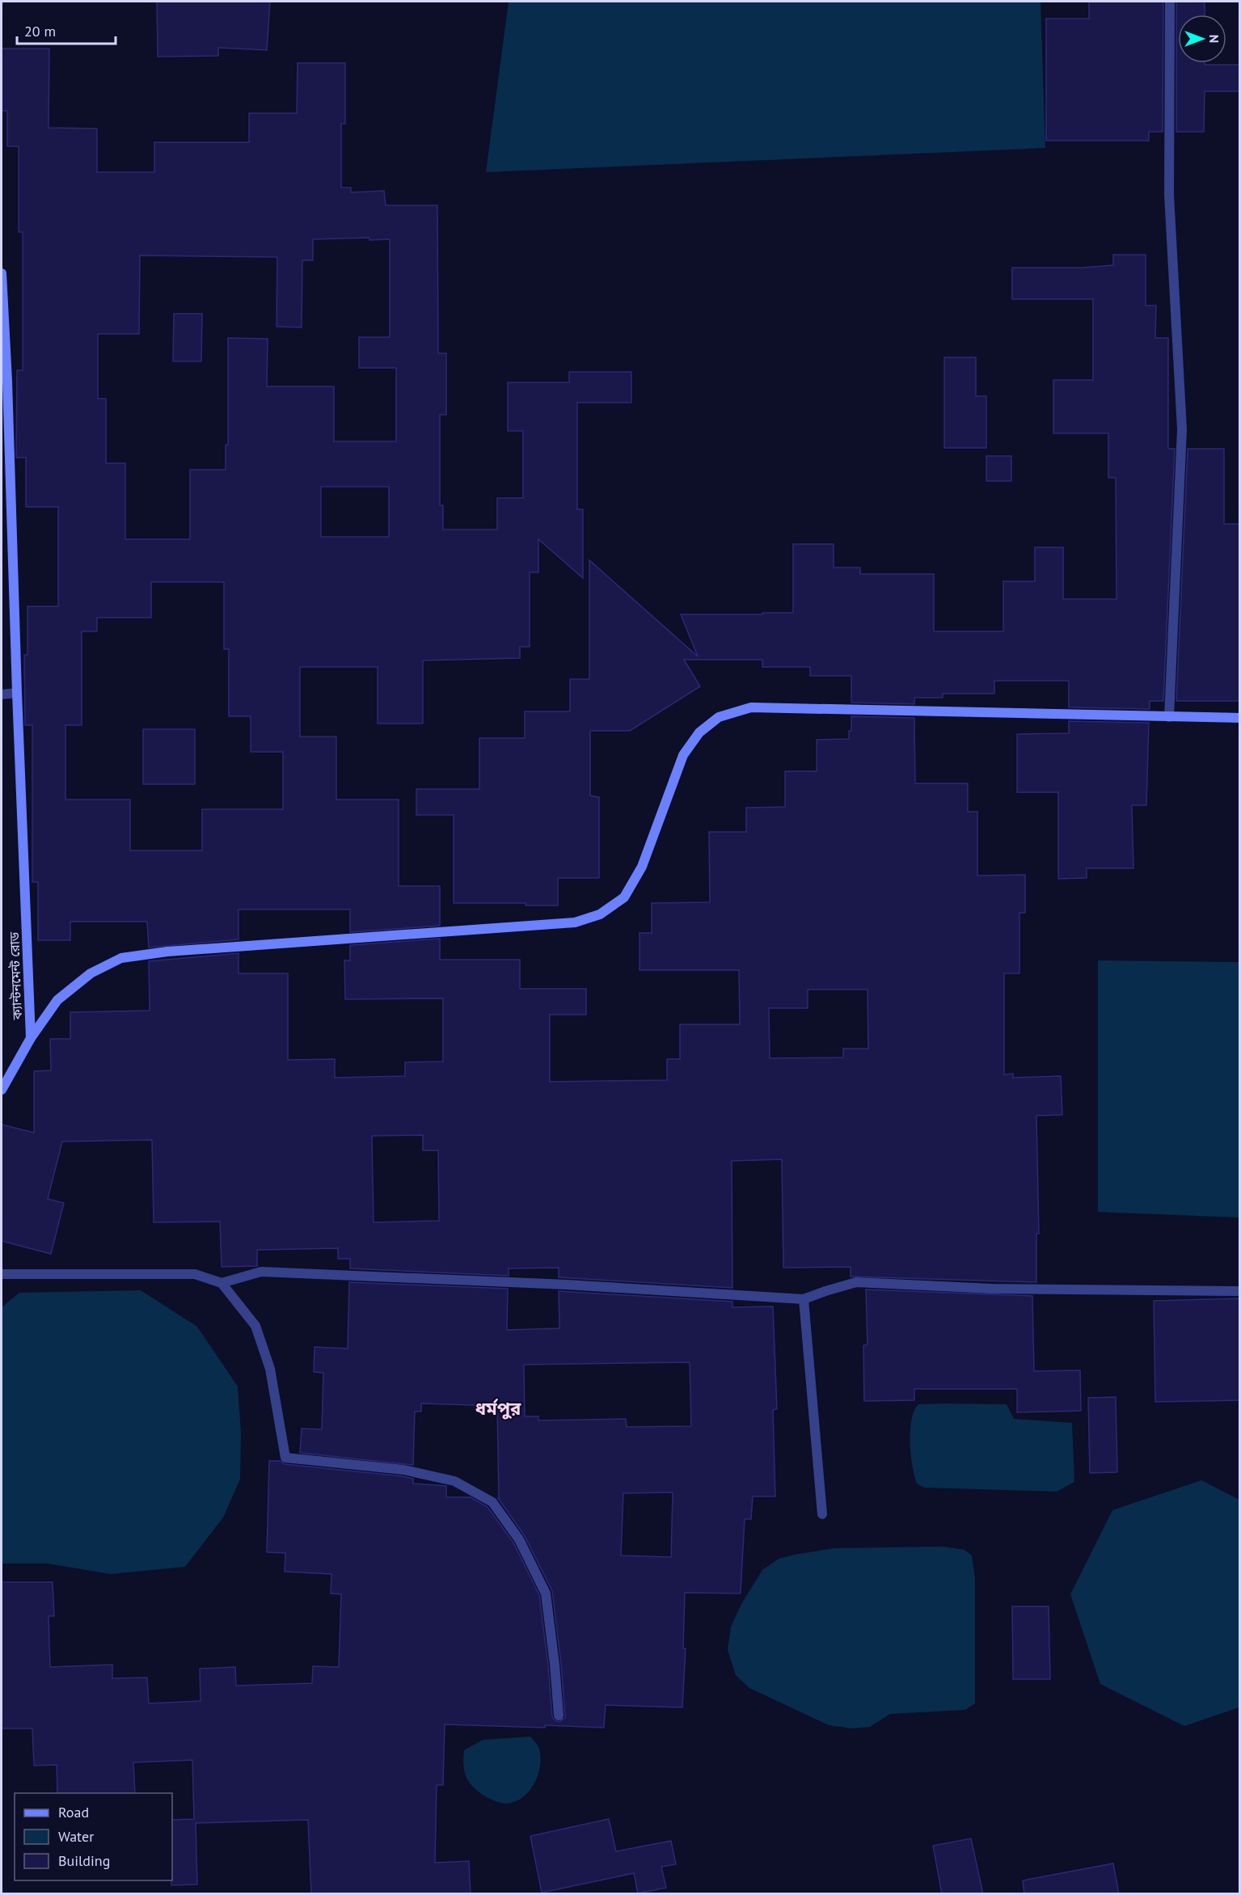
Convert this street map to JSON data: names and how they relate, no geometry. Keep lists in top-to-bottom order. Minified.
{"streets":{"main road":["ক্যান্টনমেন্ট রোড"]},"districts":["ধর্মপুর"],"legend":["Road","Water","Building"],"scale_bar":"20 m","north":"right"}
